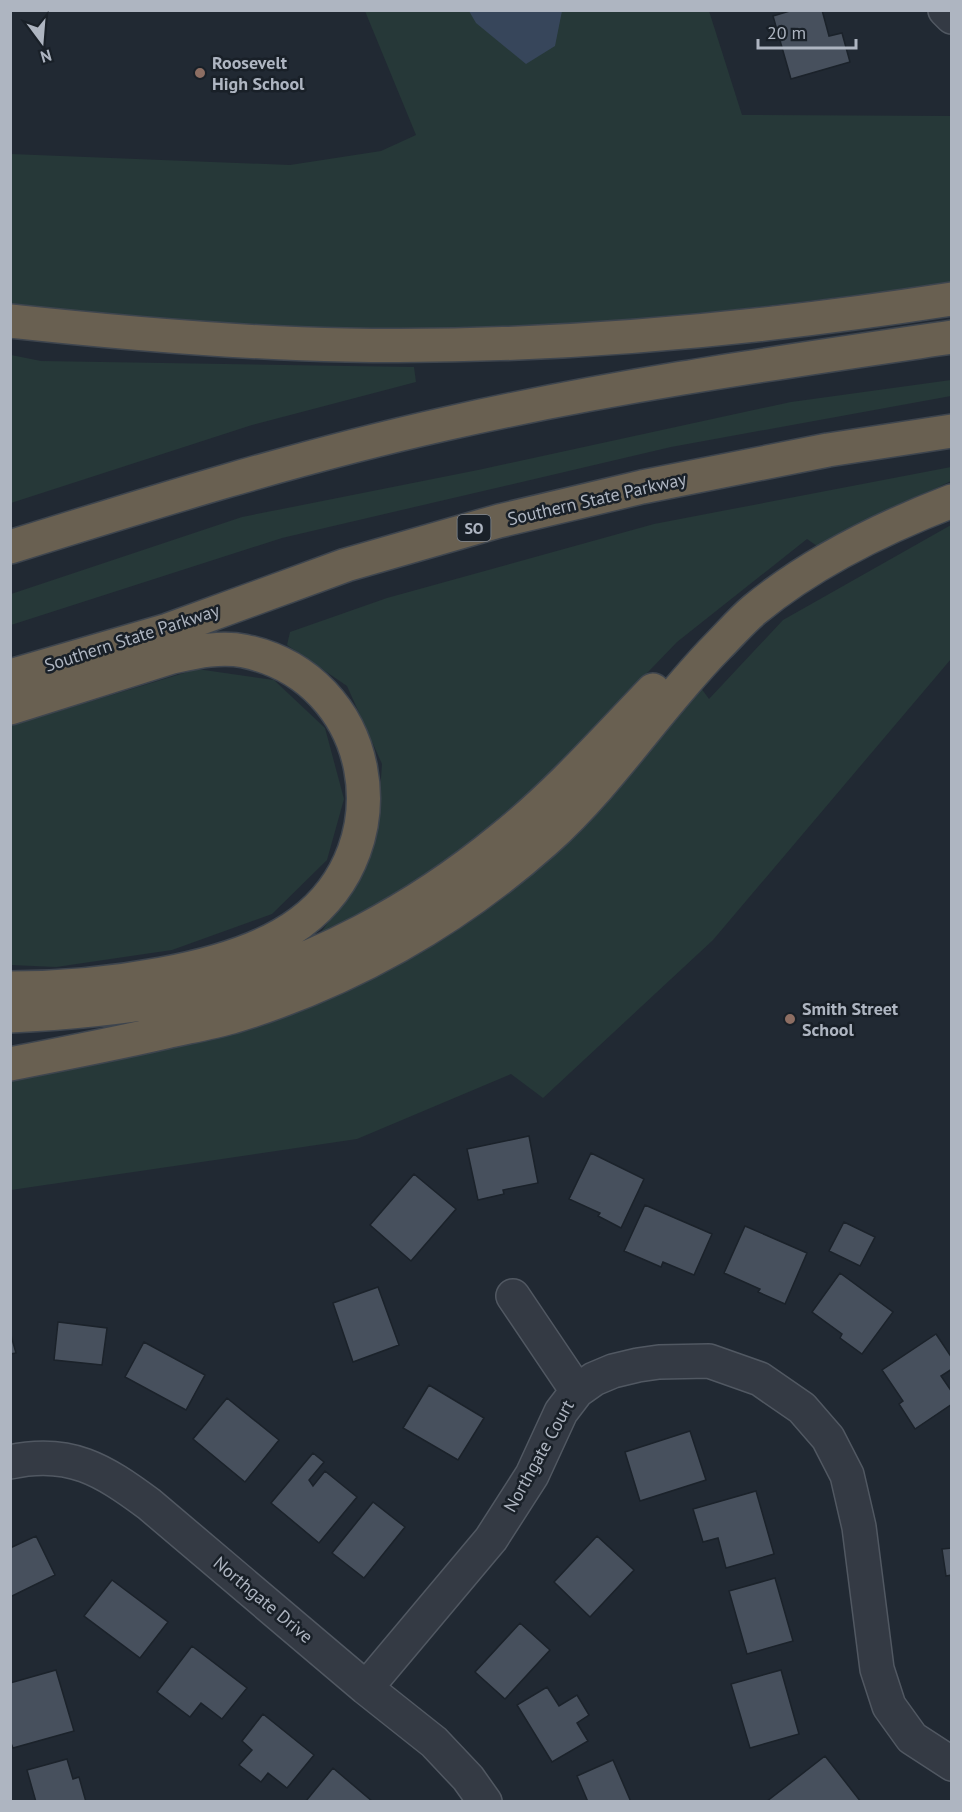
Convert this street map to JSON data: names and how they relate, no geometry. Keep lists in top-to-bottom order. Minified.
{"streets":{"highway":["Southern State Parkway","SO"],"street":["Northgate Court","Northgate Drive"]},"crossings":[["Northgate Court","Northgate Drive"]],"places":["Roosevelt High School","Smith Street School"],"scale_bar":"20 m","north":"bottom"}
